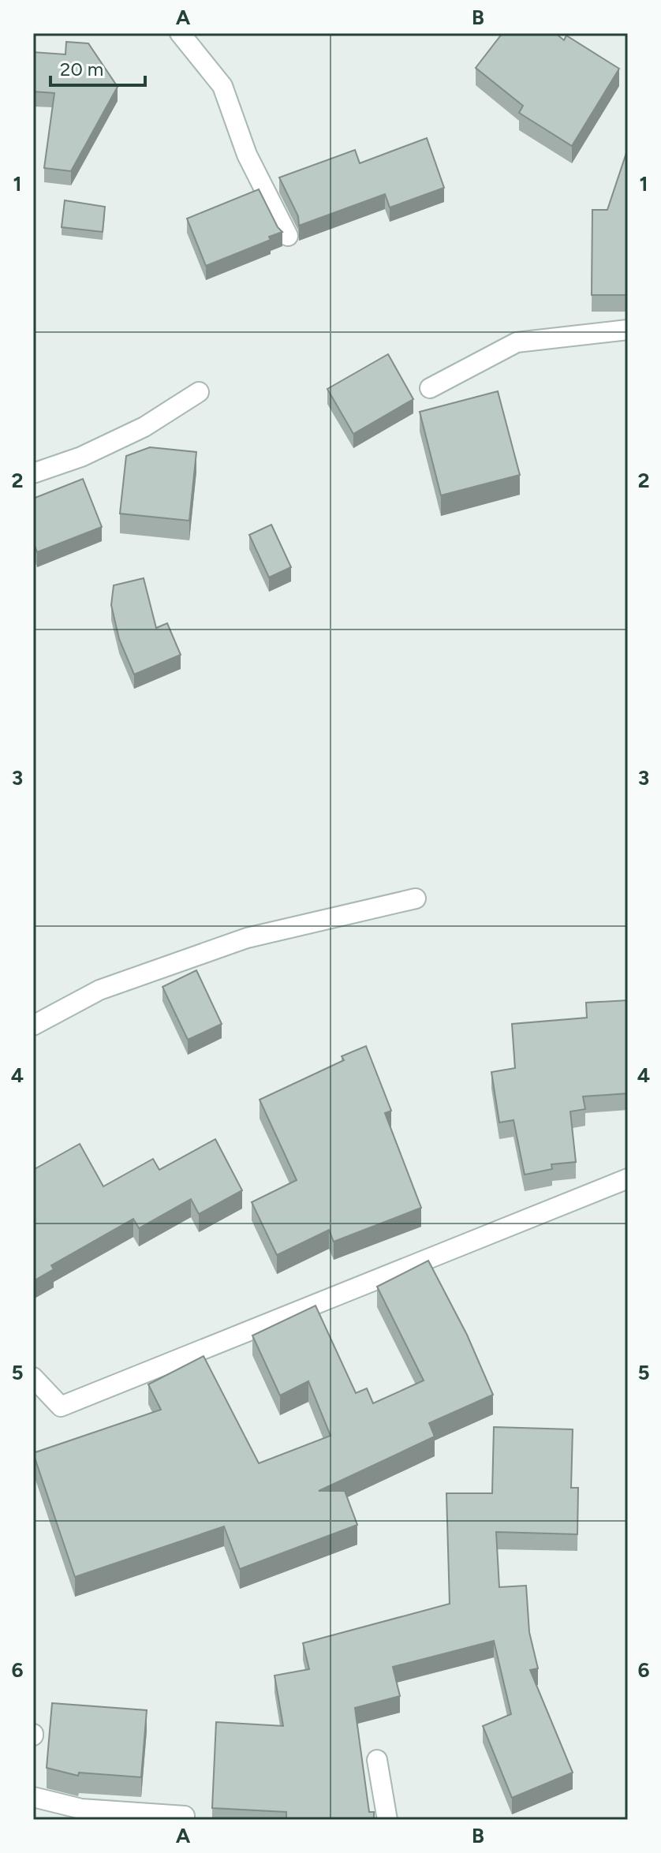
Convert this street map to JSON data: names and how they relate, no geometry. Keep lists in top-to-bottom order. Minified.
{"scale_bar":"20 m","grid":{"columns":["A","B"],"rows":["1","2","3","4","5","6"]}}
